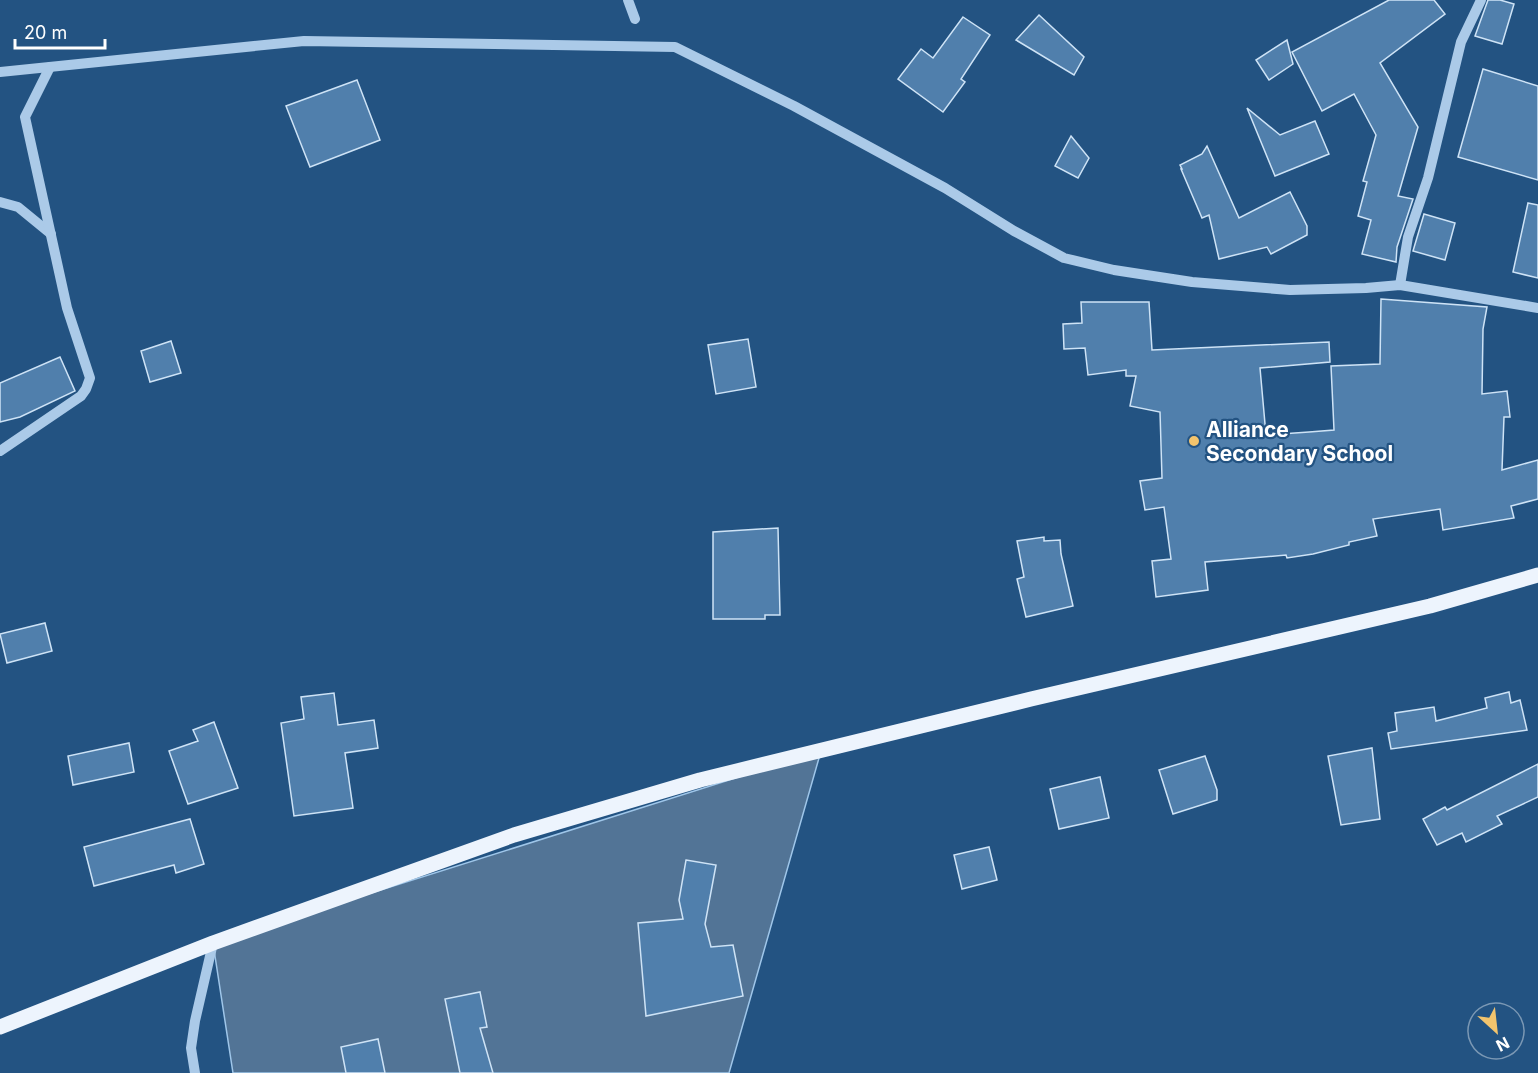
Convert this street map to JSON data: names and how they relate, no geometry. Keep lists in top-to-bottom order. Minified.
{"places":["Alliance Secondary School"],"scale_bar":"20 m","north":"bottom right"}
